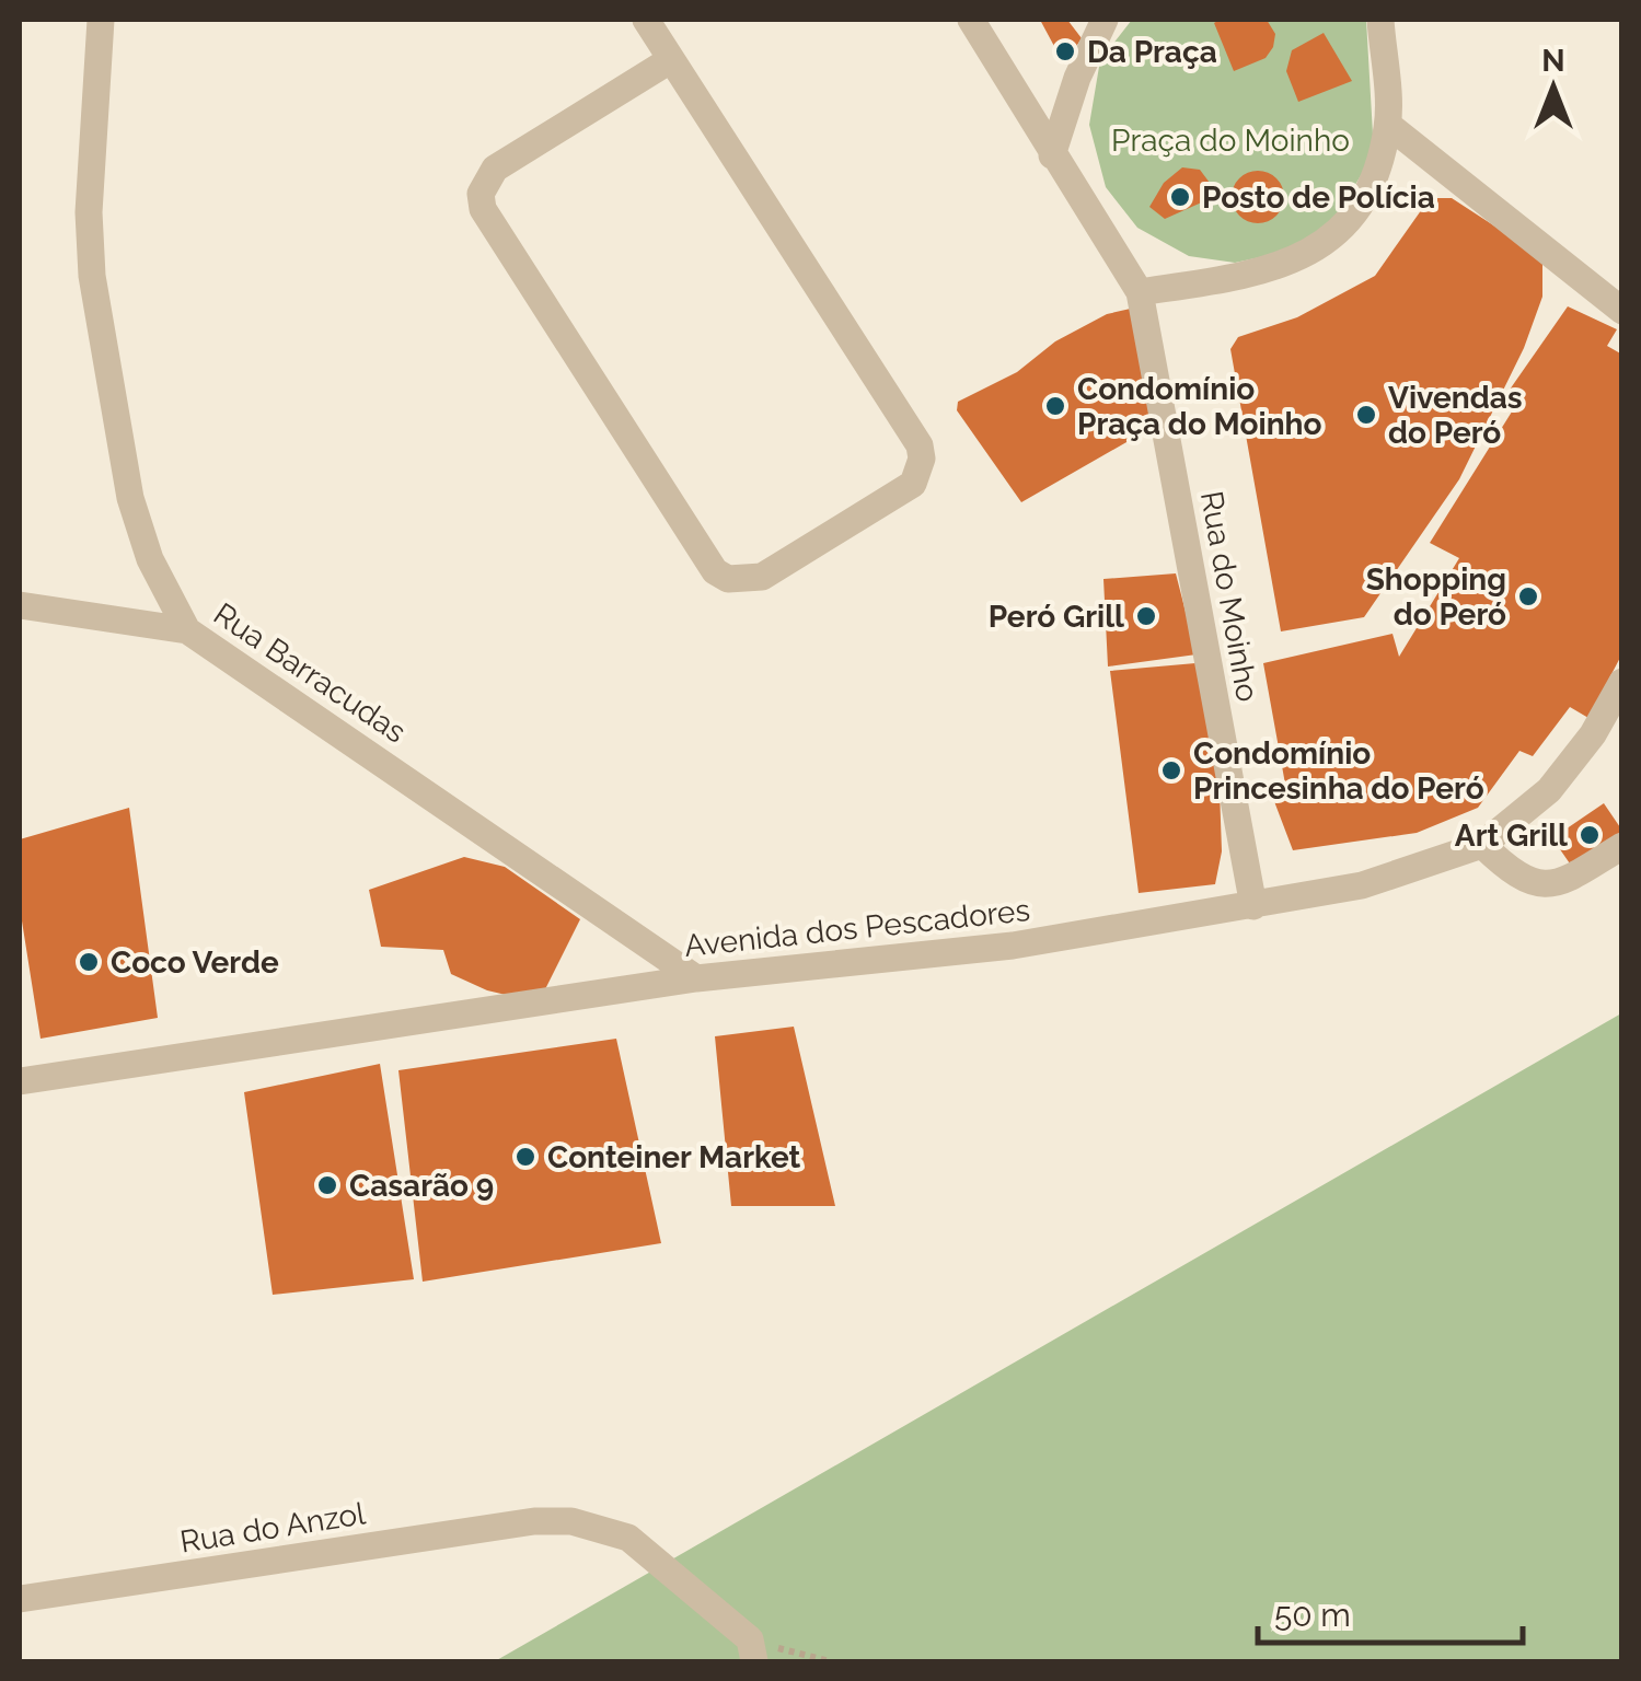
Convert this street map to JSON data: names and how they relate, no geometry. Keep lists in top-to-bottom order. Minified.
{"streets":{"street":["Rua do Moinho","Rua Barracudas","Avenida dos Pescadores","Rua do Anzol"]},"crossings":[["Rua do Moinho","Avenida dos Pescadores"],["Rua Barracudas","Avenida dos Pescadores"]],"parks":["Praça do Moinho"],"places":["Da Praça","Posto de Polícia","Condomínio Praça do Moinho","Vivendas do Peró","Shopping do Peró","Peró Grill","Condomínio Princesinha do Peró","Art Grill","Coco Verde","Conteiner Market","Casarão 9"],"scale_bar":"50 m","north":"top"}
